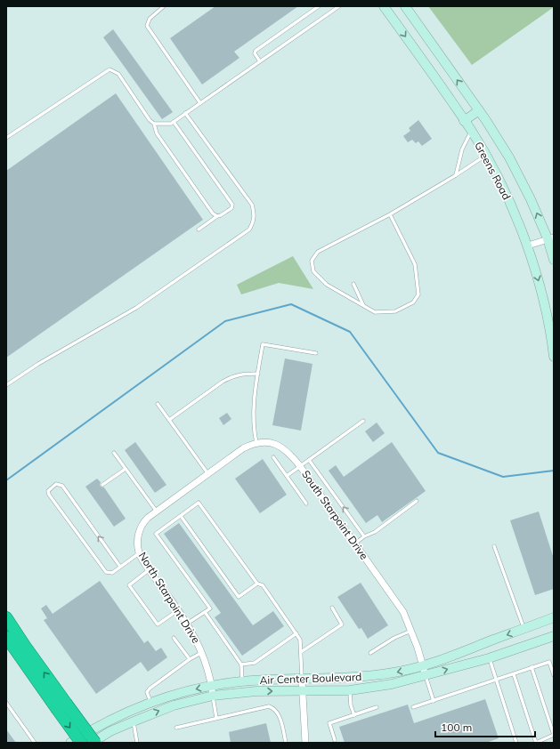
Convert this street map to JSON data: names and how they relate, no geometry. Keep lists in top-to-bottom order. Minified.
{"streets":{"street":["Greens Road","South Starpoint Drive","North Starpoint Drive","Air Center Boulevard"]},"crossings":[["South Starpoint Drive","North Starpoint Drive"],["South Starpoint Drive","Air Center Boulevard"],["North Starpoint Drive","Air Center Boulevard"]],"scale_bar":"100 m"}
